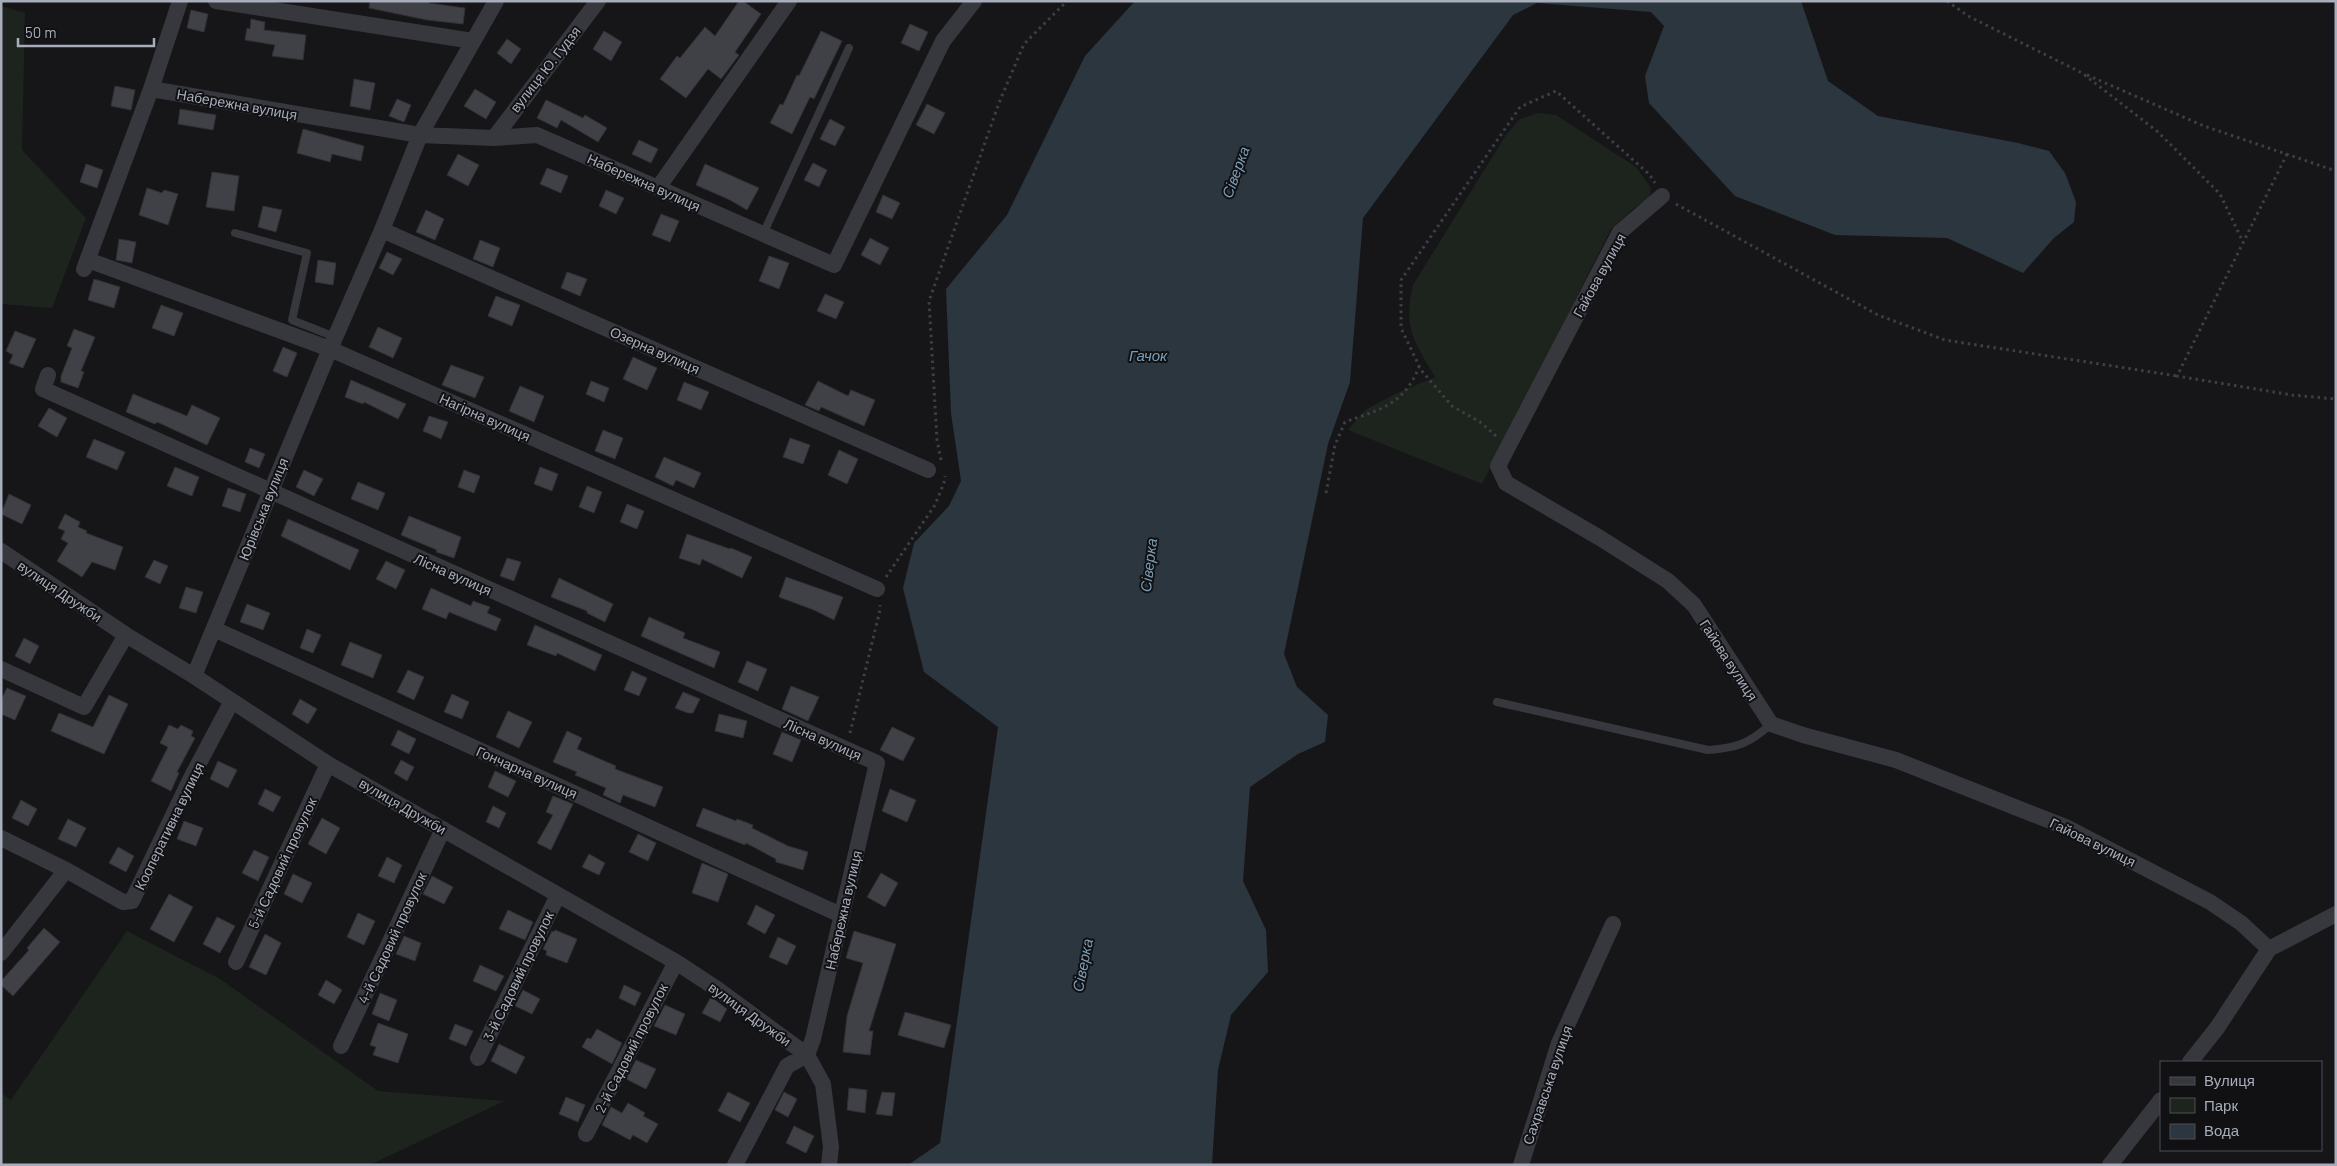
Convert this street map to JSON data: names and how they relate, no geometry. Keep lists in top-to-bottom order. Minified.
{"streets":{"street":["вулиця Ю. Гудзя","Набережна вулиця","Гайова вулиця","Озерна вулиця","Нагірна вулиця","Юрівська вулиця","Лісна вулиця","вулиця Дружби","Гончарна вулиця","Кооперативна вулиця","5-й Садовий провулок","4-й Садовий провулок","3-й Садовий провулок","2-й Садовий провулок","Сахравська вулиця"]},"crossings":[["вулиця Ю. Гудзя","Набережна вулиця"],["Набережна вулиця","Нагірна вулиця"],["Набережна вулиця","Юрівська вулиця"],["Набережна вулиця","Лісна вулиця"],["Набережна вулиця","вулиця Дружби"],["Набережна вулиця","Гончарна вулиця"],["Озерна вулиця","Юрівська вулиця"],["Нагірна вулиця","Юрівська вулиця"],["Юрівська вулиця","Лісна вулиця"],["Юрівська вулиця","вулиця Дружби"],["Юрівська вулиця","Гончарна вулиця"],["вулиця Дружби","Кооперативна вулиця"],["вулиця Дружби","5-й Садовий провулок"],["вулиця Дружби","4-й Садовий провулок"],["вулиця Дружби","3-й Садовий провулок"],["вулиця Дружби","2-й Садовий провулок"]],"water":["Сіверка","Гачок"],"legend":["Вулиця","Парк","Вода"],"scale_bar":"50 m"}
